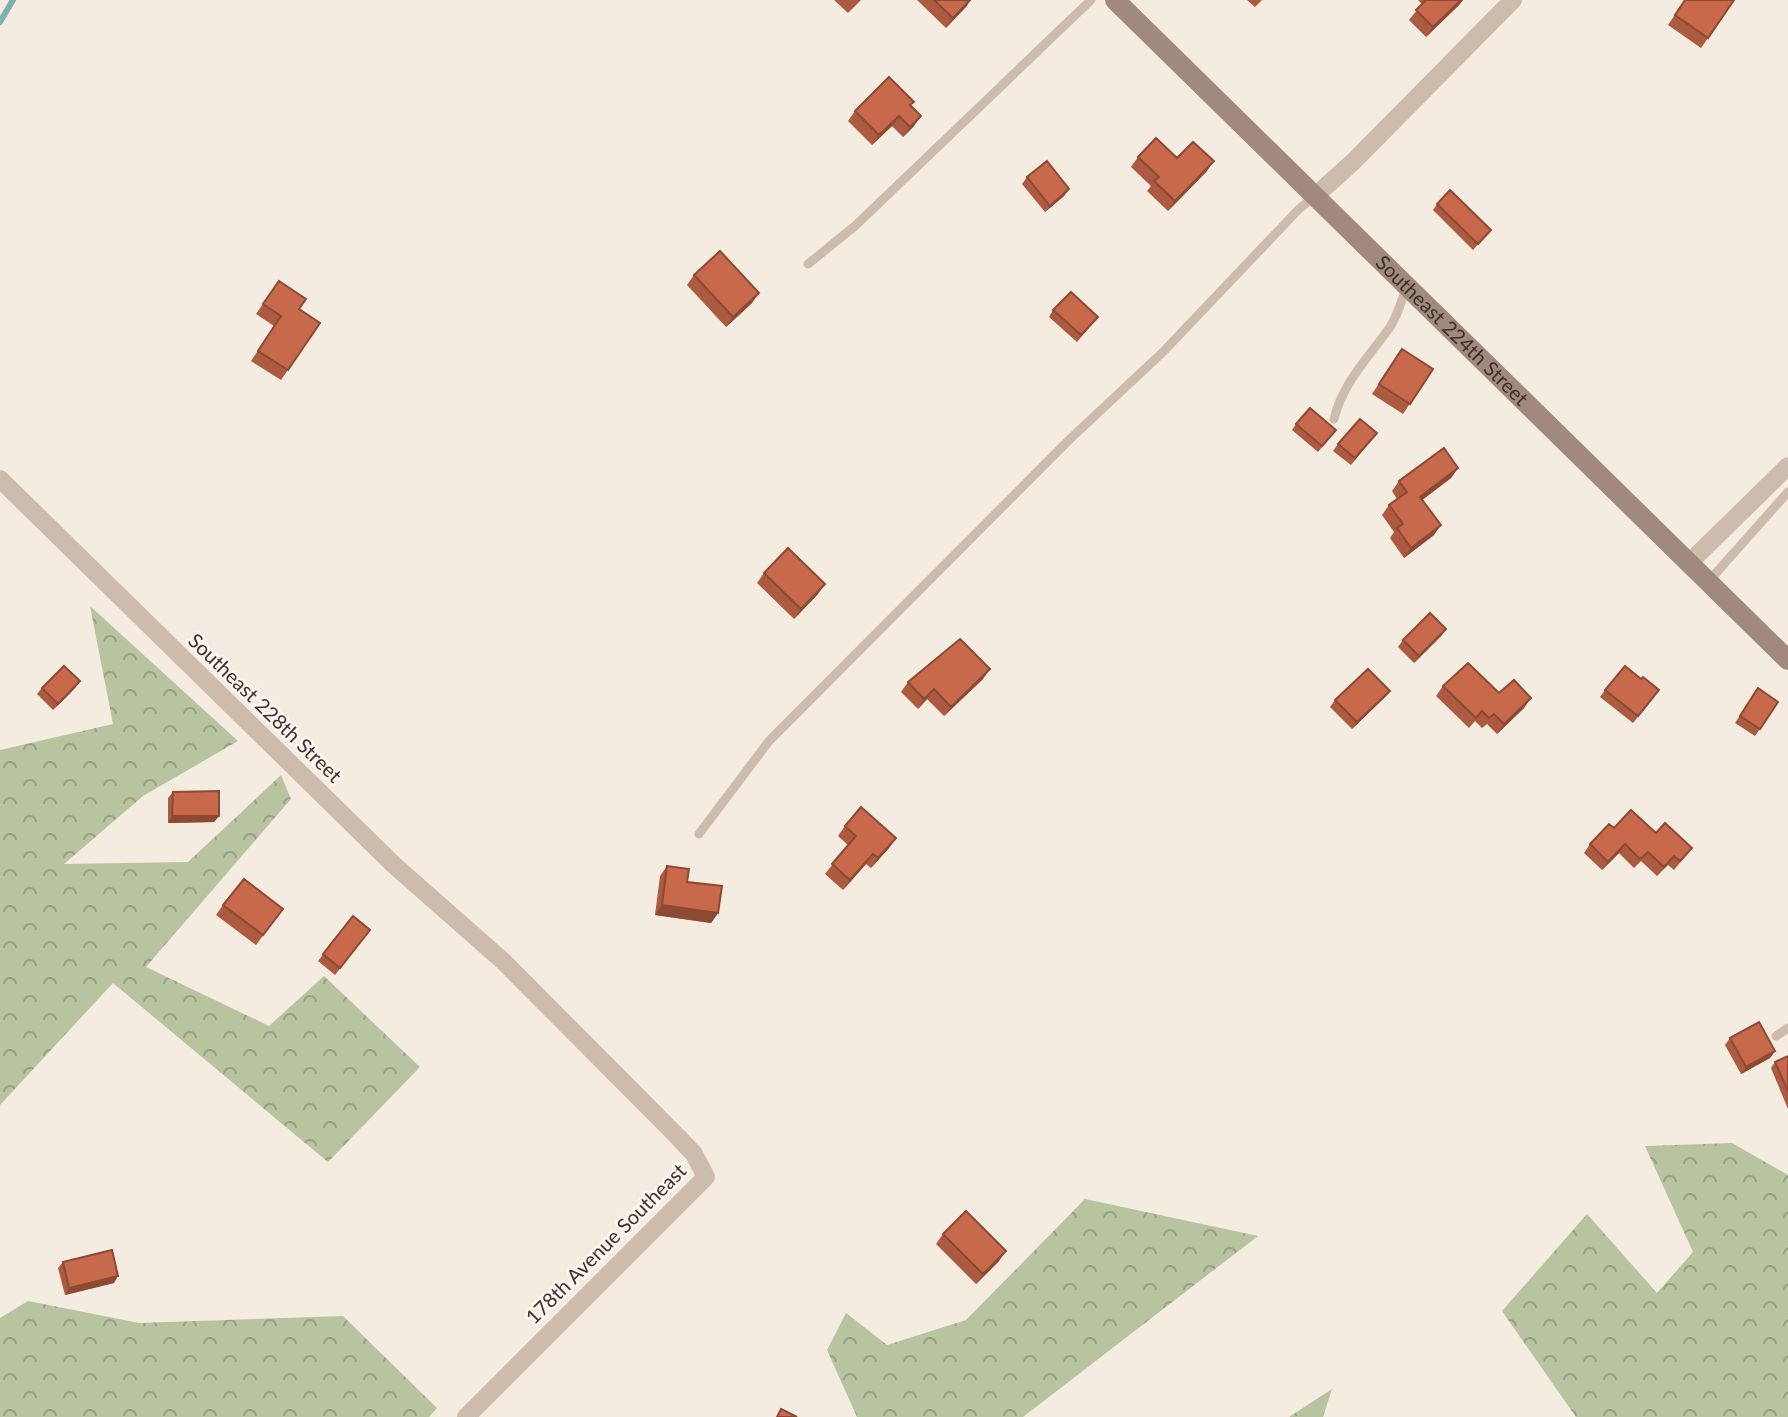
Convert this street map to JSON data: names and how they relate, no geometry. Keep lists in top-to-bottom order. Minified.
{"streets":{"street":["Southeast 224th Street","Southeast 228th Street","178th Avenue Southeast"]},"crossings":[["Southeast 228th Street","178th Avenue Southeast"]]}
